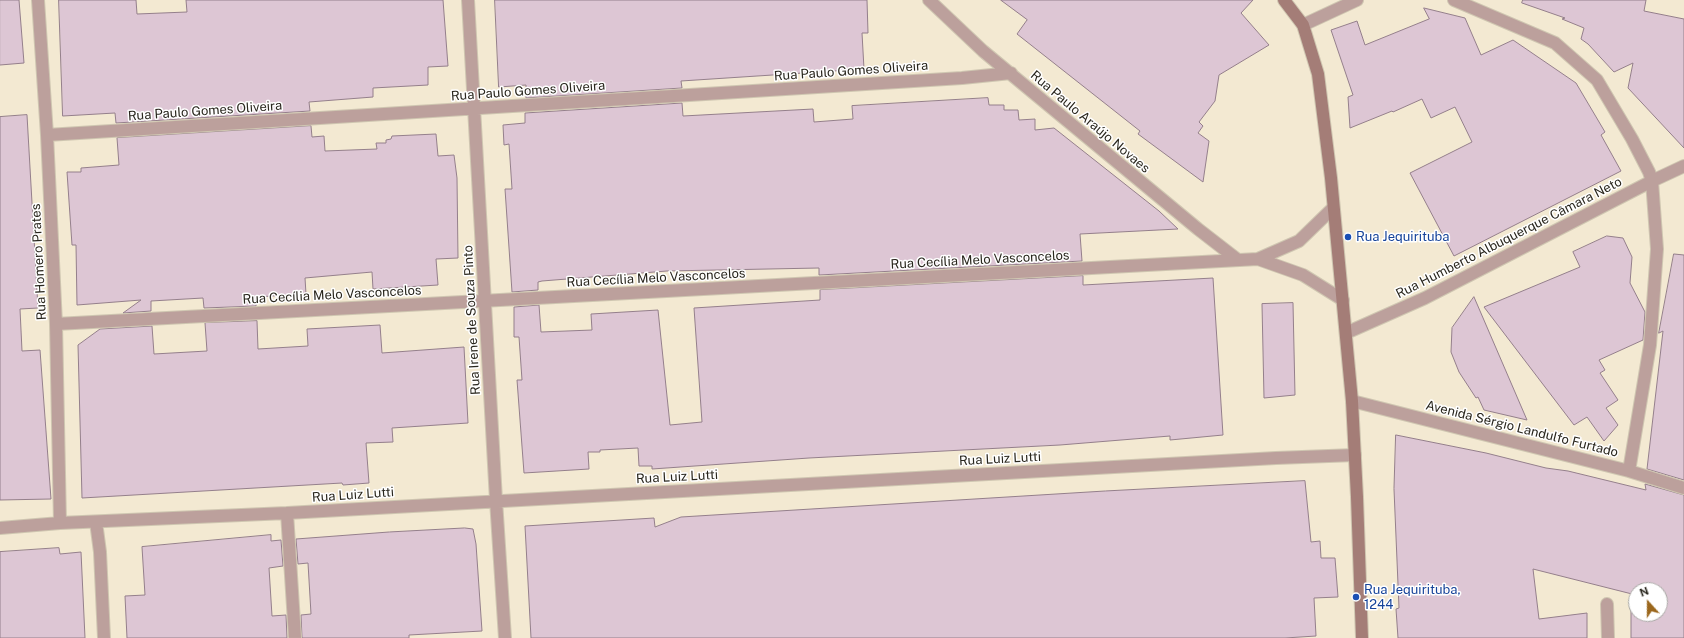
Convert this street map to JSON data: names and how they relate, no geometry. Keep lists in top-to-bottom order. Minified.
{"streets":{"street":["Rua Paulo Gomes Oliveira","Rua Paulo Araújo Novaes","Rua Humberto Albuquerque Câmara Neto","Rua Cecília Melo Vasconcelos","Rua Homero Prates","Rua Irene de Souza Pinto","Avenida Sérgio Landulfo Furtado","Rua Luiz Lutti"]},"crossings":[["Rua Paulo Gomes Oliveira","Rua Paulo Araújo Novaes"],["Rua Paulo Gomes Oliveira","Rua Homero Prates"],["Rua Paulo Gomes Oliveira","Rua Irene de Souza Pinto"],["Rua Paulo Araújo Novaes","Rua Cecília Melo Vasconcelos"],["Rua Cecília Melo Vasconcelos","Rua Homero Prates"],["Rua Cecília Melo Vasconcelos","Rua Irene de Souza Pinto"],["Rua Homero Prates","Rua Luiz Lutti"],["Rua Irene de Souza Pinto","Rua Luiz Lutti"]],"places":["Rua Jequirituba","Rua Jequirituba, 1244"],"north":"top"}
